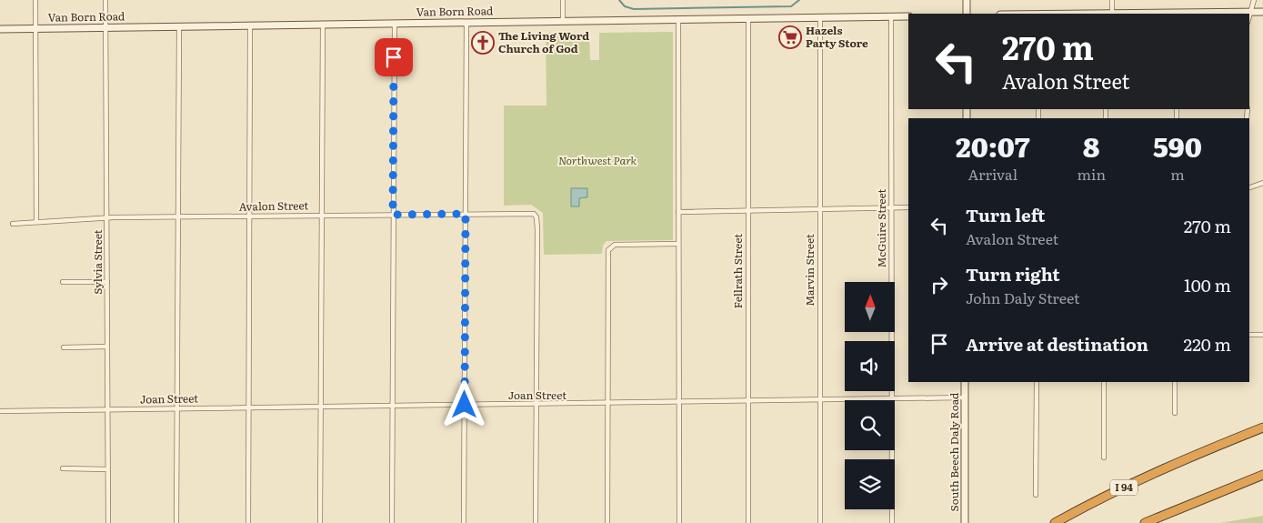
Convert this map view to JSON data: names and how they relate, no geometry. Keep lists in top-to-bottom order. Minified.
{"streets":{"highway":["I 94"],"main road":["Van Born Road","South Beech Daly Road"],"street":["Avalon Street","McGuire Street","Sylvia Street","Marvin Street","Fellrath Street","Joan Street"]},"crossings":[["Van Born Road","McGuire Street"],["Van Born Road","Sylvia Street"],["Van Born Road","Marvin Street"],["Van Born Road","Fellrath Street"],["Avalon Street","Sylvia Street"],["Avalon Street","Joan Street"],["McGuire Street","Joan Street"],["Sylvia Street","Joan Street"],["Marvin Street","Joan Street"],["Fellrath Street","Joan Street"],["Joan Street","South Beech Daly Road"]],"parks":["Northwest Park"],"places":{"supermarket":["Hazels Party Store"],"church":["The Living Word Church of God"]},"north":"top","page":{"turn":["270 m","Avalon Street"],"eta":["20:07","Arrival","8","min","590","m"],"list":[{"name":"Turn left","note":"Avalon Street","value":"270 m"},{"name":"Turn right","note":"John Daly Street","value":"100 m"},{"name":"Arrive at destination","value":"220 m"}]}}
